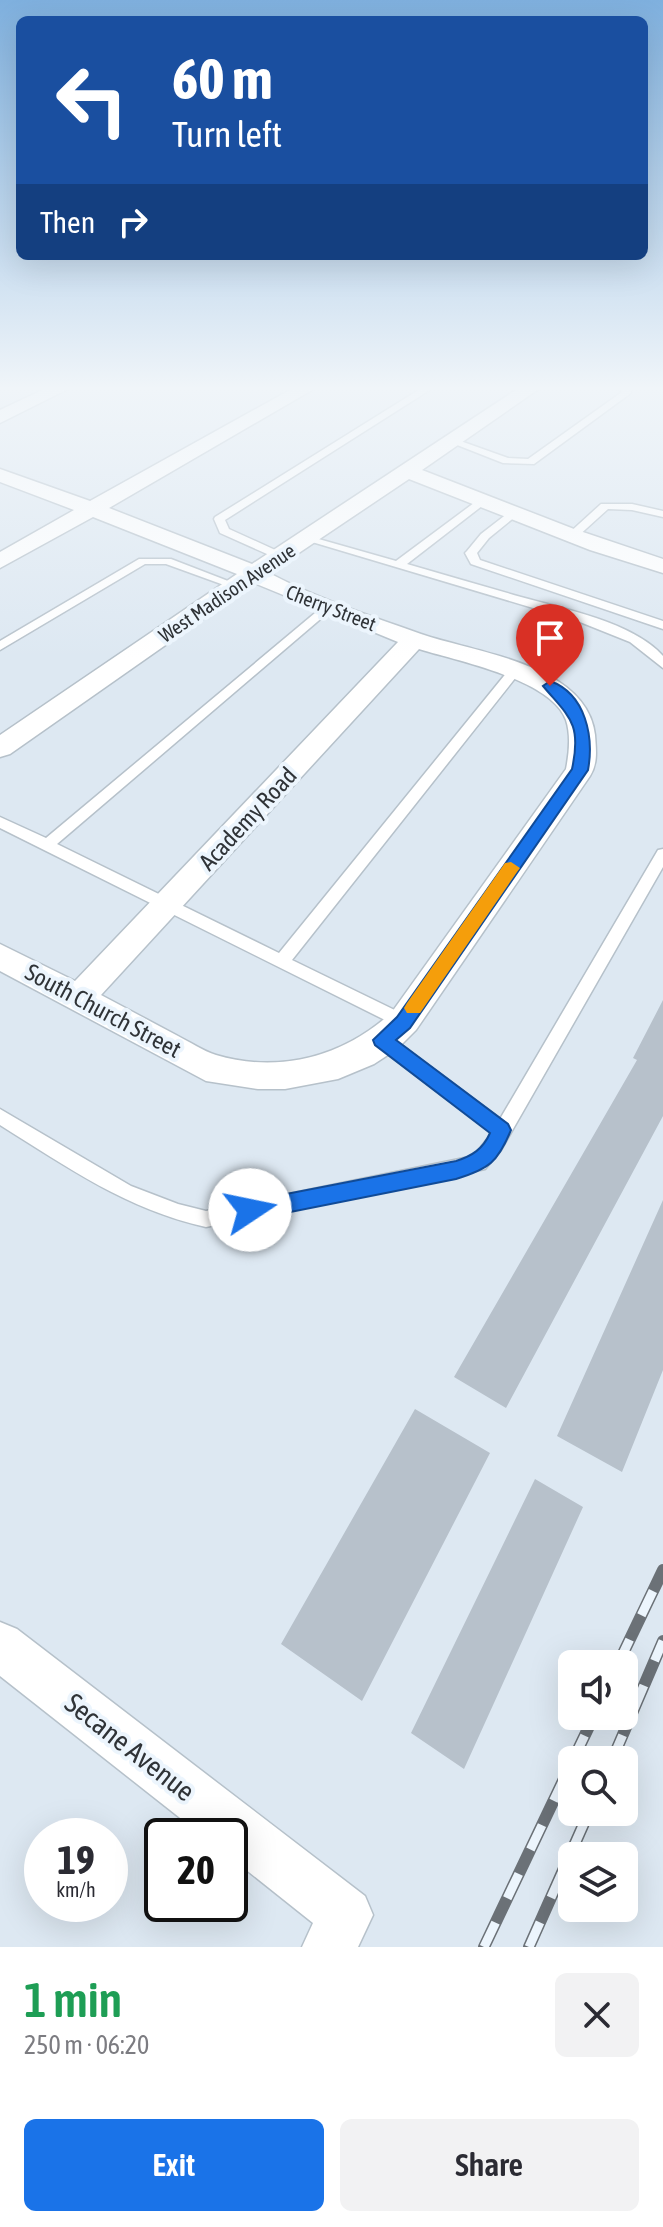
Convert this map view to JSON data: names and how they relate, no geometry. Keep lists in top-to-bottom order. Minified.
{"streets":{"street":["West Madison Avenue","Cherry Street","Academy Road","South Church Street","Secane Avenue"]},"crossings":[["West Madison Avenue","Cherry Street"],["Cherry Street","Academy Road"],["Academy Road","South Church Street"]],"page":{"turn":["60 m","Turn left"],"then":"Then","speed":"19 km/h","limit":"20","heading":["1 min","250 m · 06:20"],"buttons":["Exit","Share"]}}
